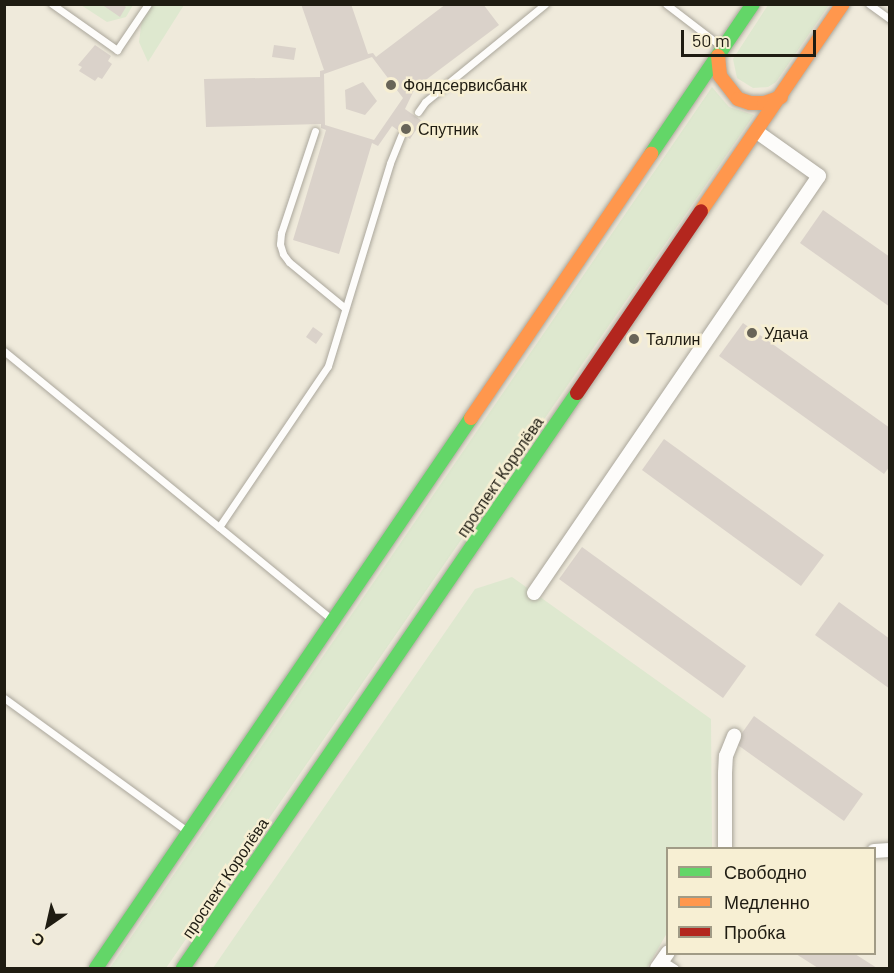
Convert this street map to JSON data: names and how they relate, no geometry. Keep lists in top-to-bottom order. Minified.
{"streets":{"main road":["проспект Королёва"]},"places":["Фондсервисбанк","Спутник","Удача","Таллин"],"legend":["Свободно","Медленно","Пробка"],"scale_bar":"50 m","north":"bottom left"}
